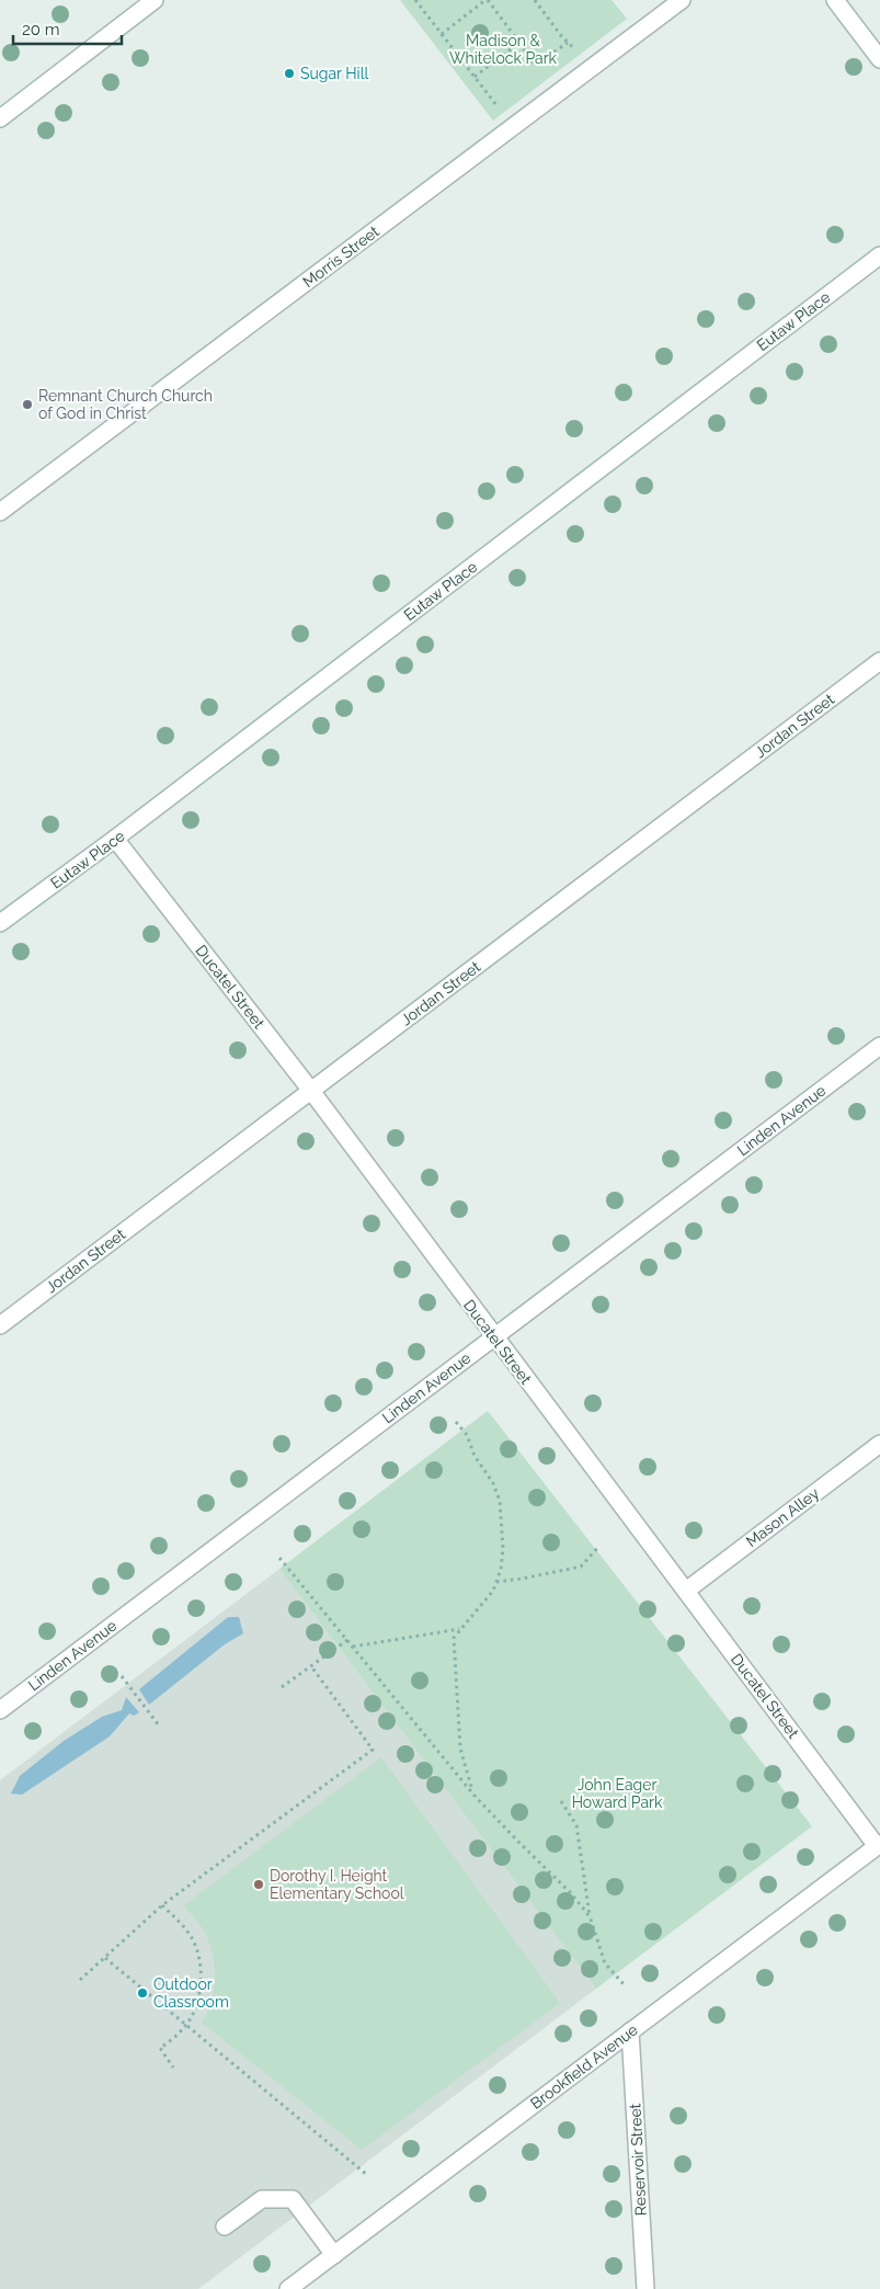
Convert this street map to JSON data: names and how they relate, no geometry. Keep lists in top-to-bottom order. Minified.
{"streets":{"street":["Morris Street","Eutaw Place","Jordan Street","Ducatel Street","Linden Avenue","Mason Alley","Brookfield Avenue","Reservoir Street"]},"crossings":[["Eutaw Place","Ducatel Street"],["Jordan Street","Ducatel Street"],["Ducatel Street","Linden Avenue"],["Ducatel Street","Mason Alley"],["Ducatel Street","Brookfield Avenue"],["Brookfield Avenue","Reservoir Street"]],"parks":["Madison & Whitelock Park","John Eager Howard Park"],"places":["Sugar Hill","Remnant Church Church of God in Christ","Dorothy I. Height Elementary School","Outdoor Classroom"],"scale_bar":"20 m"}
